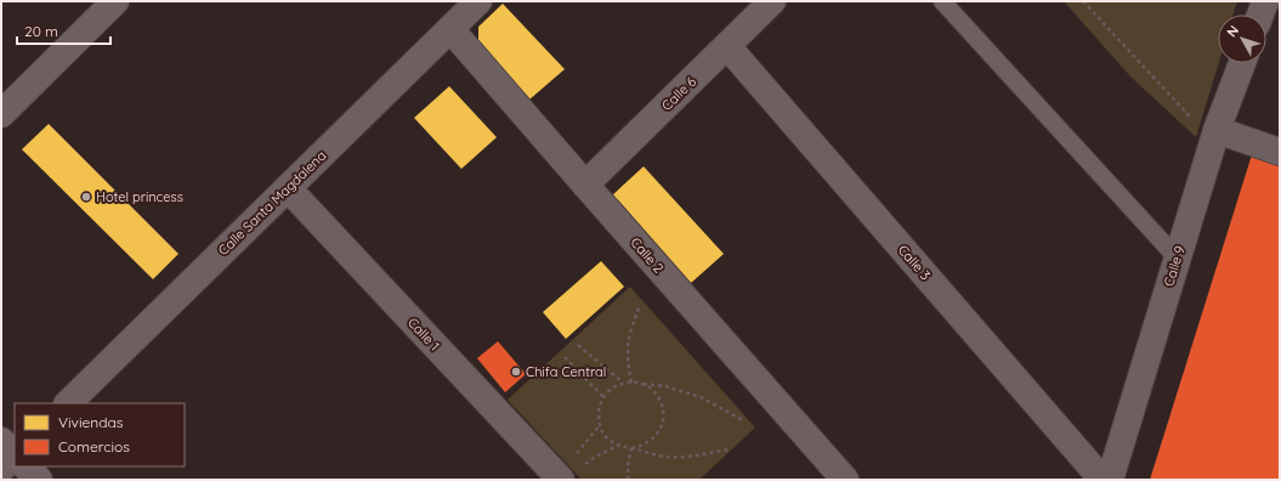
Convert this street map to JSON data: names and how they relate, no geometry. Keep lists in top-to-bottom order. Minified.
{"streets":{"street":["Calle 6","Calle Santa Magdalena","Calle 2","Calle 3","Calle 9","Calle 1"]},"crossings":[["Calle 6","Calle 2"],["Calle 6","Calle 3"],["Calle Santa Magdalena","Calle 2"],["Calle Santa Magdalena","Calle 1"]],"places":["Hotel princess","Chifa Central"],"legend":["Viviendas","Comercios"],"scale_bar":"20 m","north":"top left"}
